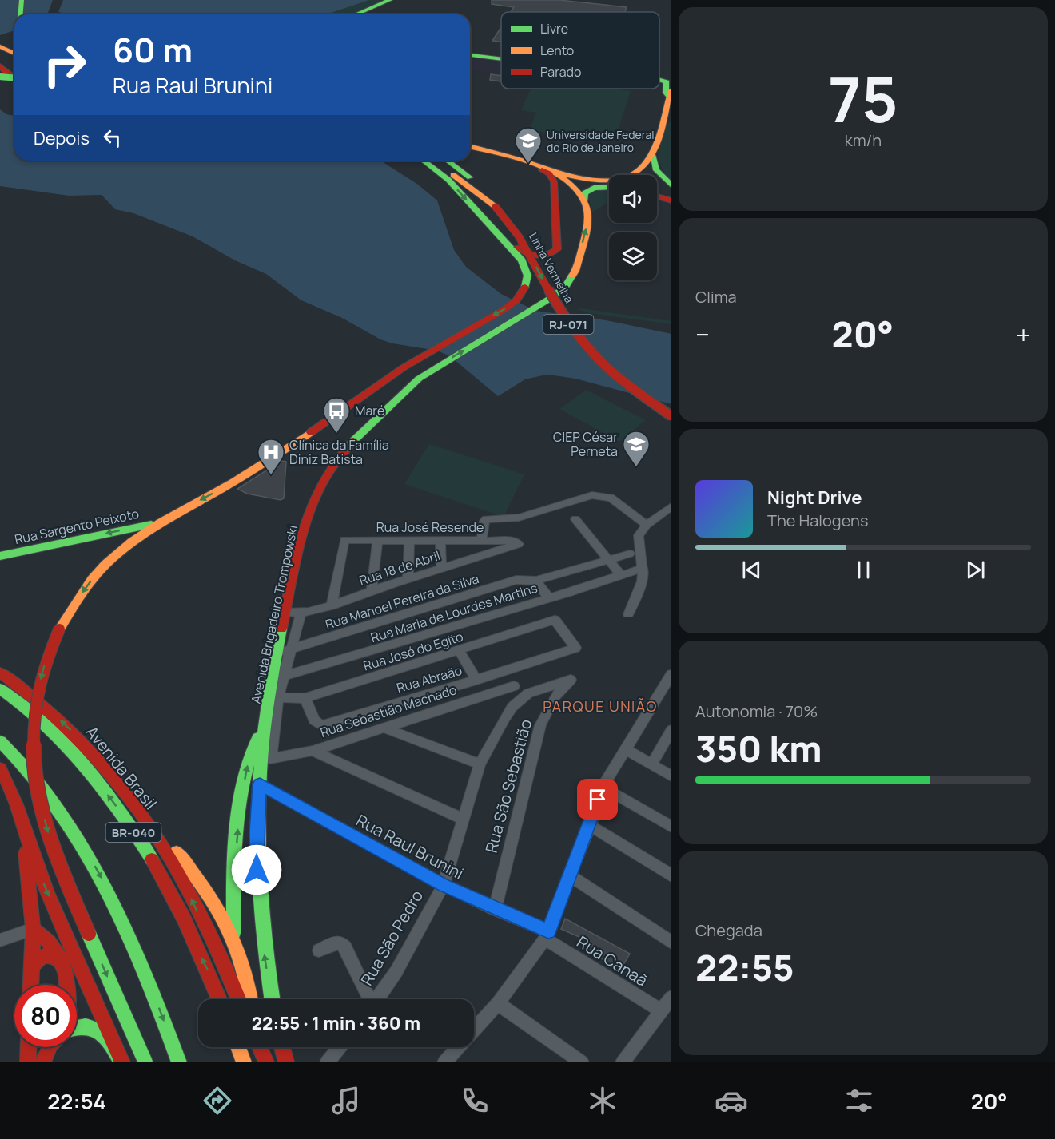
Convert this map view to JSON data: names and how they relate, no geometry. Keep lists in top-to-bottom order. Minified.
{"streets":{"main road":["Linha Vermelha","RJ-071","Rua Sargento Peixoto","Avenida Brigadeiro Trompowski","Avenida Brasil","BR-040"],"street":["Rua José Resende","Rua 18 de Abril","Rua Manoel Pereira da Silva","Rua Maria de Lourdes Martins","Rua José do Egito","Rua Abraão","Rua Sebastião Machado","Rua São Sebastião","Rua Raul Brunini","Rua São Pedro","Rua Canaã"]},"crossings":[["Rua José Resende","Rua 18 de Abril"],["Rua 18 de Abril","Avenida Brigadeiro Trompowski"],["Rua Manoel Pereira da Silva","Avenida Brigadeiro Trompowski"],["Rua Maria de Lourdes Martins","Avenida Brigadeiro Trompowski"],["Avenida Brigadeiro Trompowski","Rua Sebastião Machado"],["Avenida Brigadeiro Trompowski","Rua Raul Brunini"],["Rua José do Egito","Rua Abraão"],["Rua São Sebastião","Rua Raul Brunini"],["Rua São Sebastião","Rua São Pedro"],["Rua Raul Brunini","Rua São Pedro"],["Rua Raul Brunini","Rua Canaã"]],"one_way":["Rua Sargento Peixoto","Avenida Brigadeiro Trompowski"],"districts":["PARQUE UNIÃO"],"places":{"school or university":["Universidade Federal do Rio de Janeiro","CIEP César Perneta"],"bus stop":["Maré"],"hospital":["Clínica da Família Diniz Batista"]},"legend":["Livre","Lento","Parado"],"page":{"tile":[["75","km/h"],"Clima",["Autonomia · 70%","350 km"],["Chegada","22:55"]],"turn":["60 m","Rua Raul Brunini"],"then":"Depois","heat":["−","20°","+"],"song":["Night Drive","The Halogens"],"limit":"80","trip":"22:55 · 1 min · 360 m","tabs":["22:54","20°"]}}
